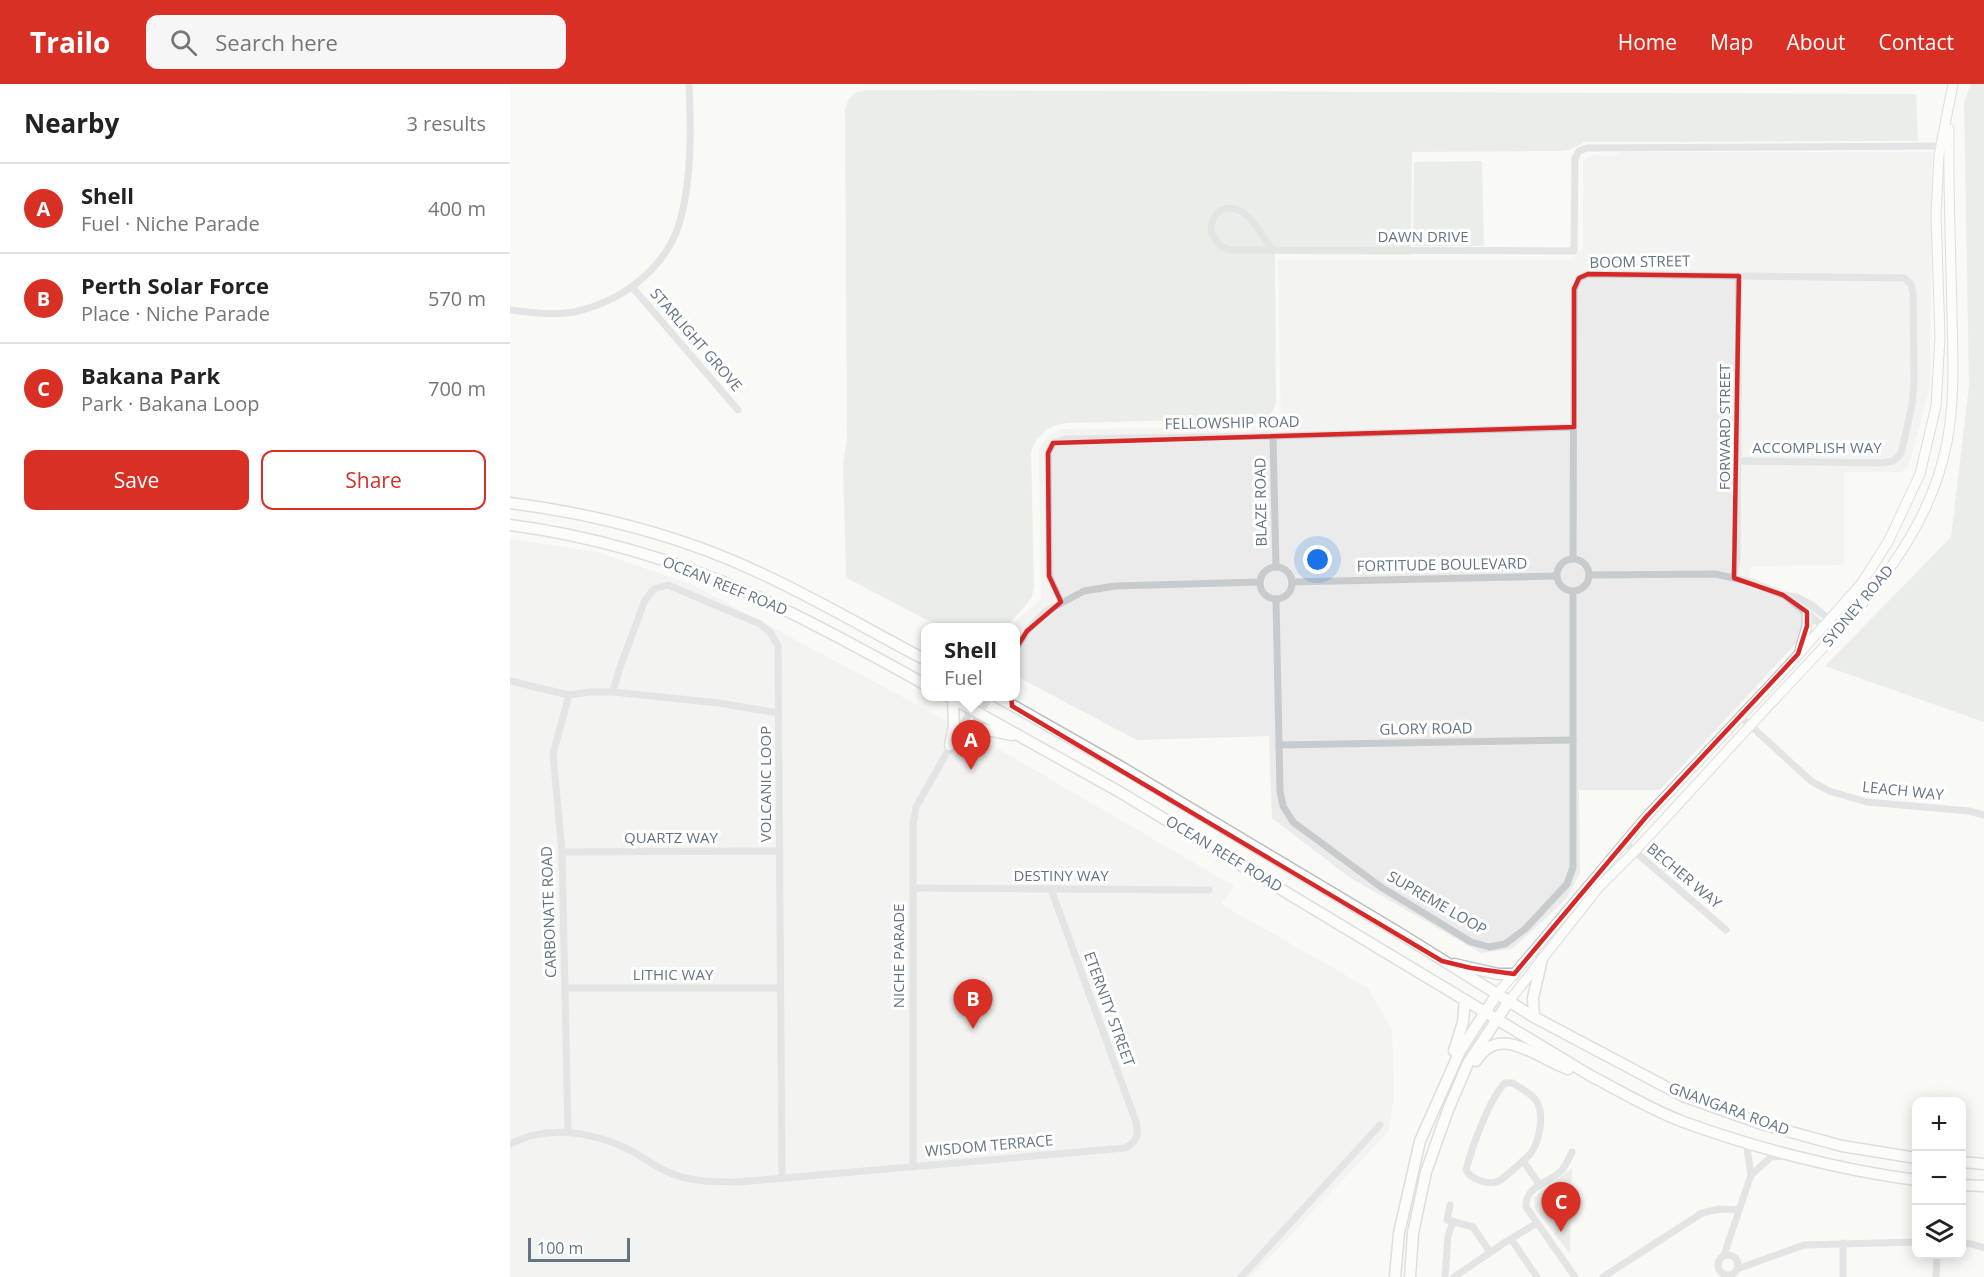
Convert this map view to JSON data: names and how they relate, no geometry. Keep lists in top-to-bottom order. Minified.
{"streets":{"main road":["OCEAN REEF ROAD","GNANGARA ROAD"],"street":["DAWN DRIVE","BOOM STREET","STARLIGHT GROVE","FELLOWSHIP ROAD","FORWARD STREET","ACCOMPLISH WAY","BLAZE ROAD","FORTITUDE BOULEVARD","SYDNEY ROAD","GLORY ROAD","VOLCANIC LOOP","LEACH WAY","QUARTZ WAY","DESTINY WAY","BECHER WAY","SUPREME LOOP","CARBONATE ROAD","NICHE PARADE","LITHIC WAY","ETERNITY STREET","WISDOM TERRACE"]},"crossings":[["DAWN DRIVE","SYDNEY ROAD"],["BOOM STREET","FELLOWSHIP ROAD"],["BOOM STREET","FORWARD STREET"],["BOOM STREET","ACCOMPLISH WAY"],["BOOM STREET","FORTITUDE BOULEVARD"],["BOOM STREET","SUPREME LOOP"],["FELLOWSHIP ROAD","BLAZE ROAD"],["FORWARD STREET","ACCOMPLISH WAY"],["BLAZE ROAD","FORTITUDE BOULEVARD"],["BLAZE ROAD","SUPREME LOOP"],["FORTITUDE BOULEVARD","SUPREME LOOP"],["OCEAN REEF ROAD","SYDNEY ROAD"],["OCEAN REEF ROAD","NICHE PARADE"],["OCEAN REEF ROAD","GNANGARA ROAD"],["SYDNEY ROAD","LEACH WAY"],["SYDNEY ROAD","BECHER WAY"],["SYDNEY ROAD","GNANGARA ROAD"],["GLORY ROAD","SUPREME LOOP"],["VOLCANIC LOOP","QUARTZ WAY"],["VOLCANIC LOOP","LITHIC WAY"],["VOLCANIC LOOP","WISDOM TERRACE"],["QUARTZ WAY","CARBONATE ROAD"],["DESTINY WAY","NICHE PARADE"],["DESTINY WAY","ETERNITY STREET"],["CARBONATE ROAD","LITHIC WAY"],["CARBONATE ROAD","WISDOM TERRACE"],["NICHE PARADE","WISDOM TERRACE"],["ETERNITY STREET","WISDOM TERRACE"]],"scale_bar":"100 m","page":{"header":"Trailo","search":"Search here","nav":["Home","Map","About","Contact"],"heading":["Nearby","3 results"],"list":[{"mark":"A","name":"Shell","note":"Fuel · Niche Parade","value":"400 m"},{"mark":"B","name":"Perth Solar Force","note":"Place · Niche Parade","value":"570 m"},{"mark":"C","name":"Bakana Park","note":"Park · Bakana Loop","value":"700 m"}],"buttons":["Save","Share"],"popup":["Shell","Fuel"],"pins":["A","B","C"],"map_buttons":["+","−"],"scale":"100 m"}}
